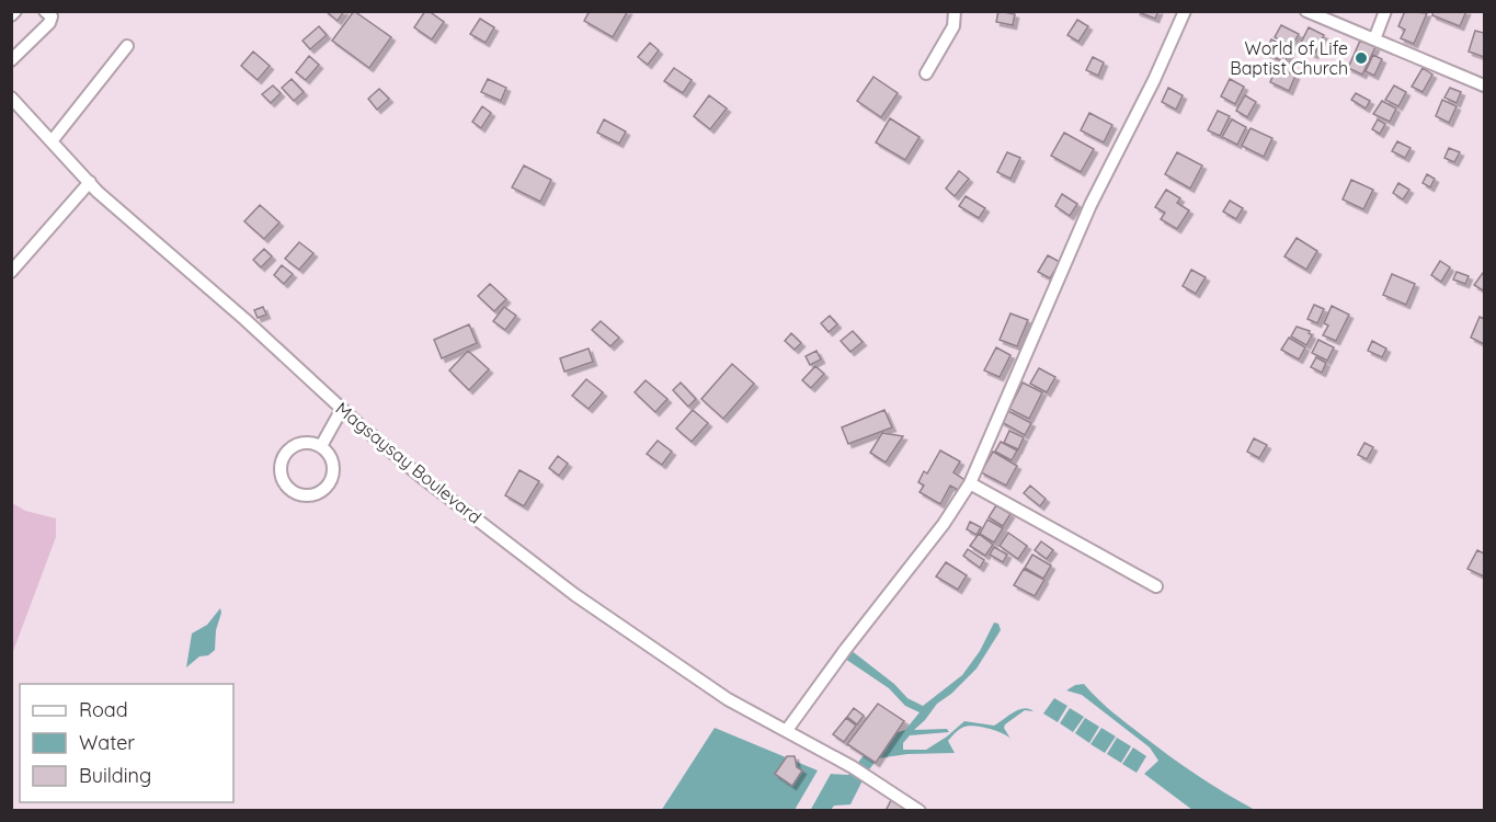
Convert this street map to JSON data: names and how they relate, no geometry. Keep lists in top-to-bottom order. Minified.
{"streets":{"street":["Magsaysay Boulevard"]},"places":["World of Life Baptist Church"],"legend":["Road","Water","Building"]}
